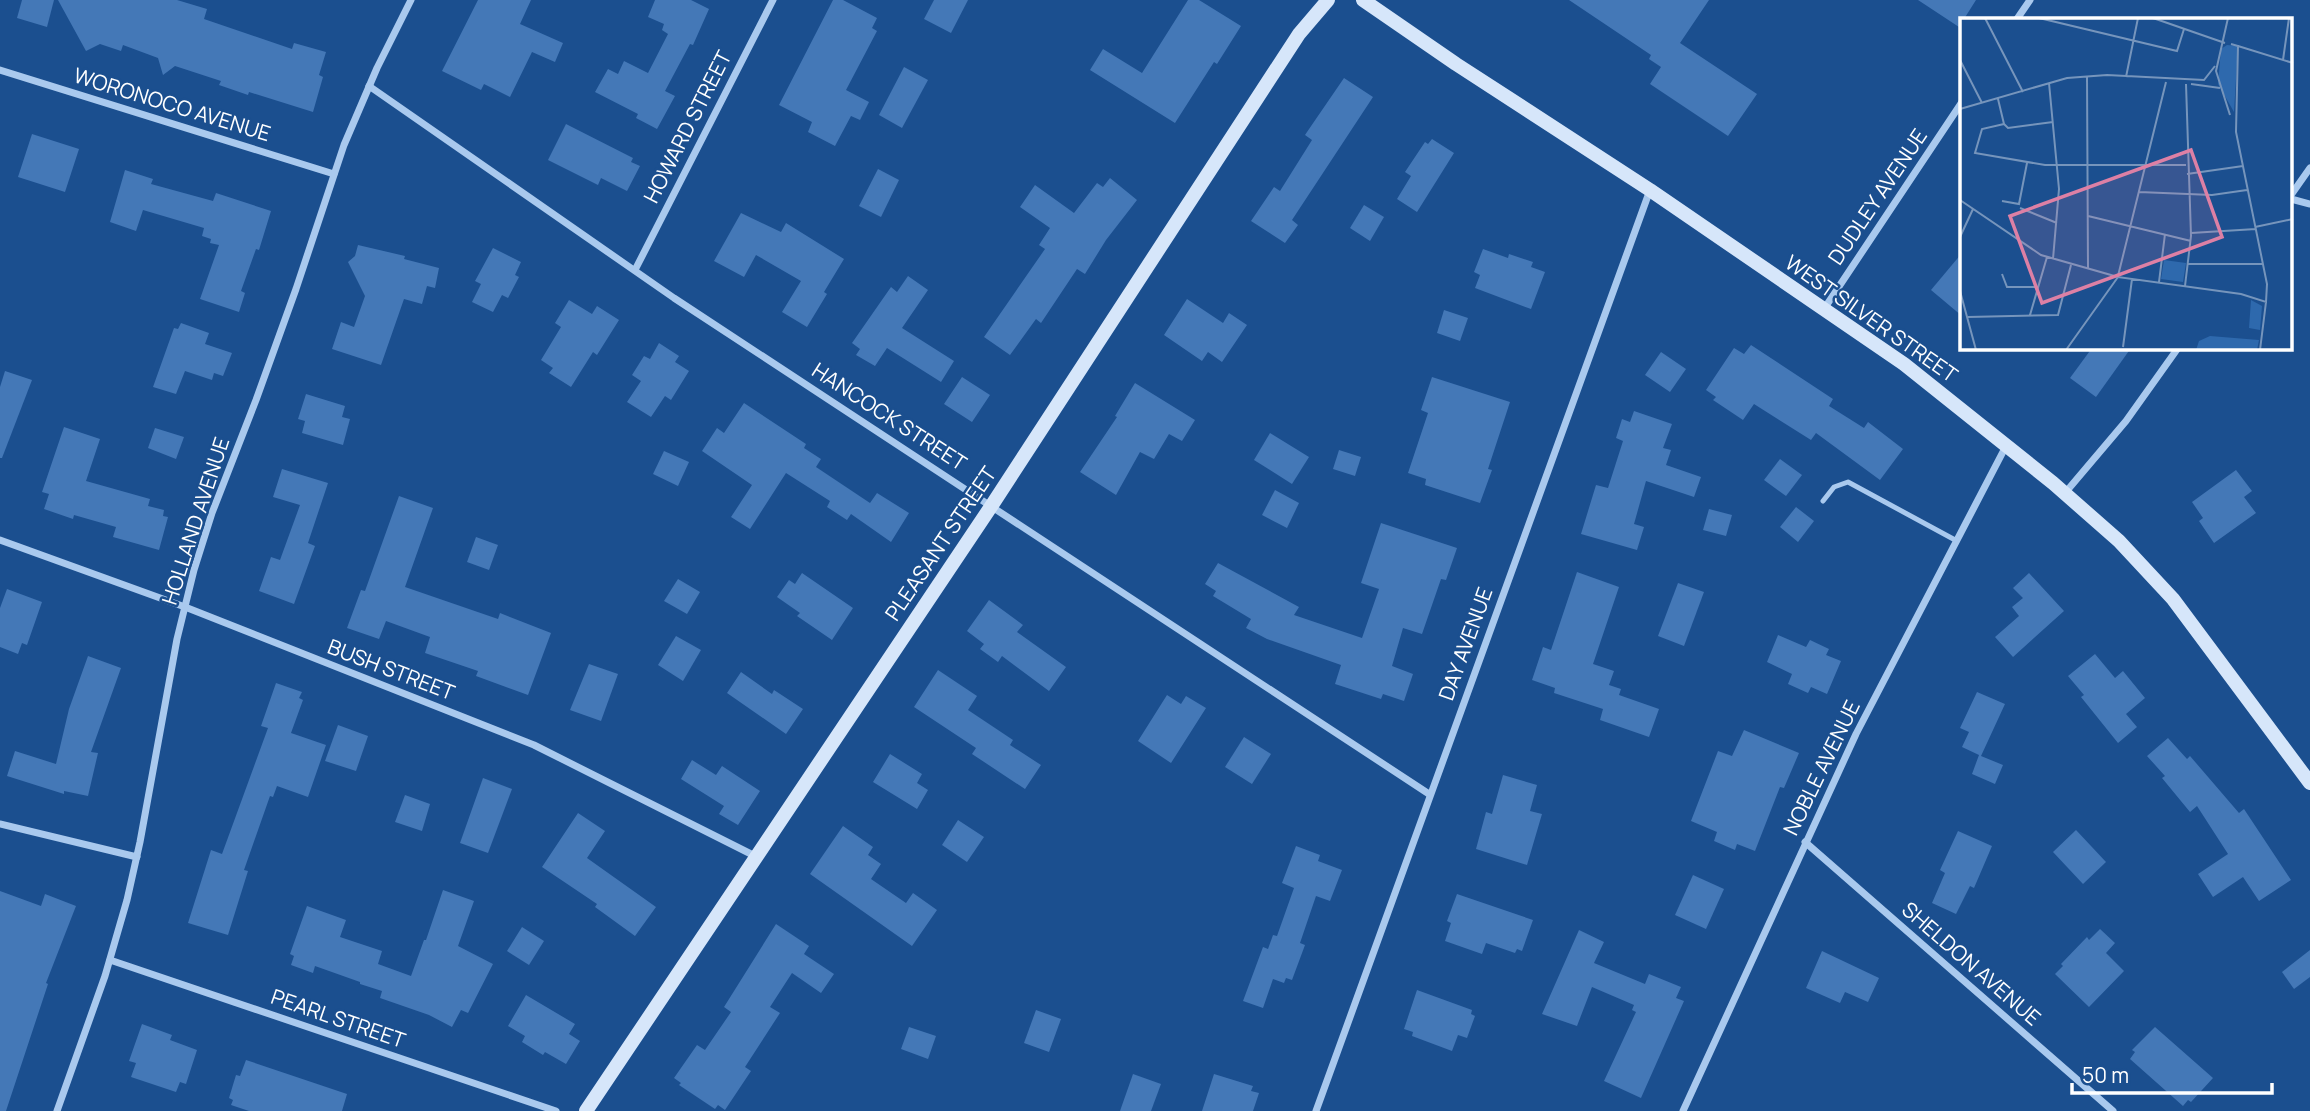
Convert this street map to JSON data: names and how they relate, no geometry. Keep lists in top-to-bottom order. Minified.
{"streets":{"street":["WORONOCO AVENUE","HOWARD STREET","DUDLEY AVENUE","WEST SILVER STREET","HANCOCK STREET","HOLLAND AVENUE","PLEASANT STREET","DAY AVENUE","BUSH STREET","NOBLE AVENUE","SHELDON AVENUE","PEARL STREET"]},"crossings":[["WORONOCO AVENUE","HOLLAND AVENUE"],["HOWARD STREET","HANCOCK STREET"],["DUDLEY AVENUE","WEST SILVER STREET"],["WEST SILVER STREET","DAY AVENUE"],["WEST SILVER STREET","NOBLE AVENUE"],["HANCOCK STREET","HOLLAND AVENUE"],["HANCOCK STREET","PLEASANT STREET"],["HANCOCK STREET","DAY AVENUE"],["HOLLAND AVENUE","BUSH STREET"],["HOLLAND AVENUE","PEARL STREET"],["PLEASANT STREET","BUSH STREET"],["NOBLE AVENUE","SHELDON AVENUE"]],"scale_bar":"50 m"}
